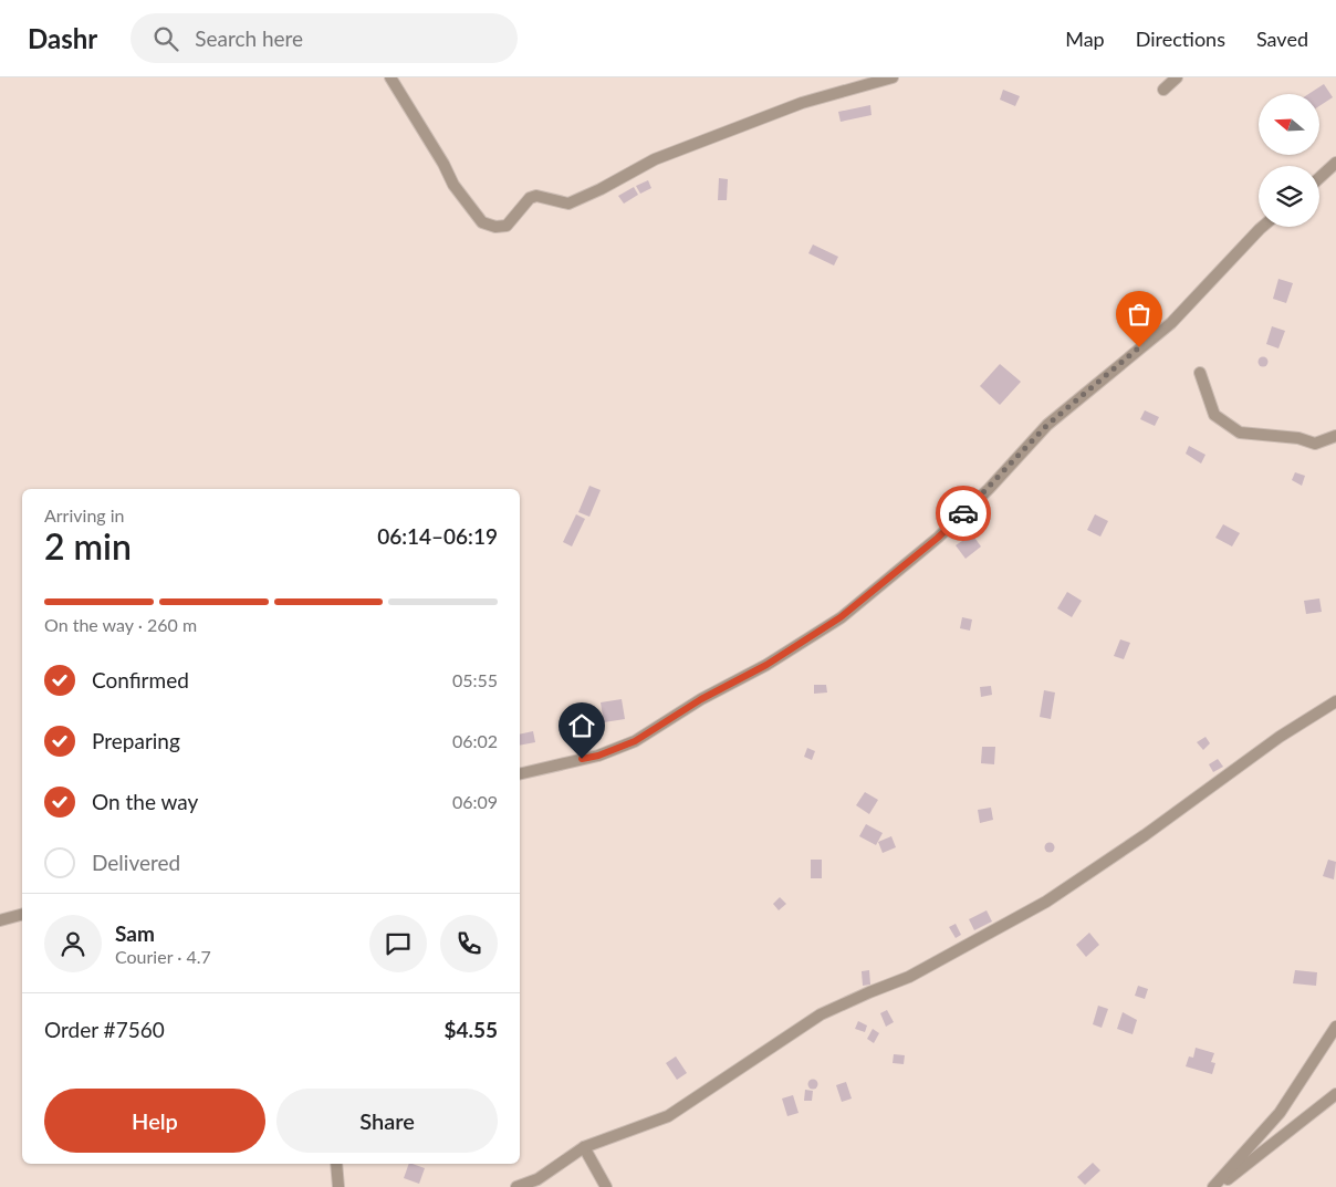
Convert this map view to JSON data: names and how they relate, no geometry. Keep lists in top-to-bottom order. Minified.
{"north":"left","page":{"header":"Dashr","search":"Search here","nav":["Map","Directions","Saved"],"heading":["2 min","Arriving in","06:14–06:19"],"panel":["Sam","Courier · 4.7","Order #7560","$4.55"],"bar":"On the way · 260 m","list":[["Confirmed","05:55"],["Preparing","06:02"],["On the way","06:09"],"Delivered"],"buttons":["Help","Share"]}}
